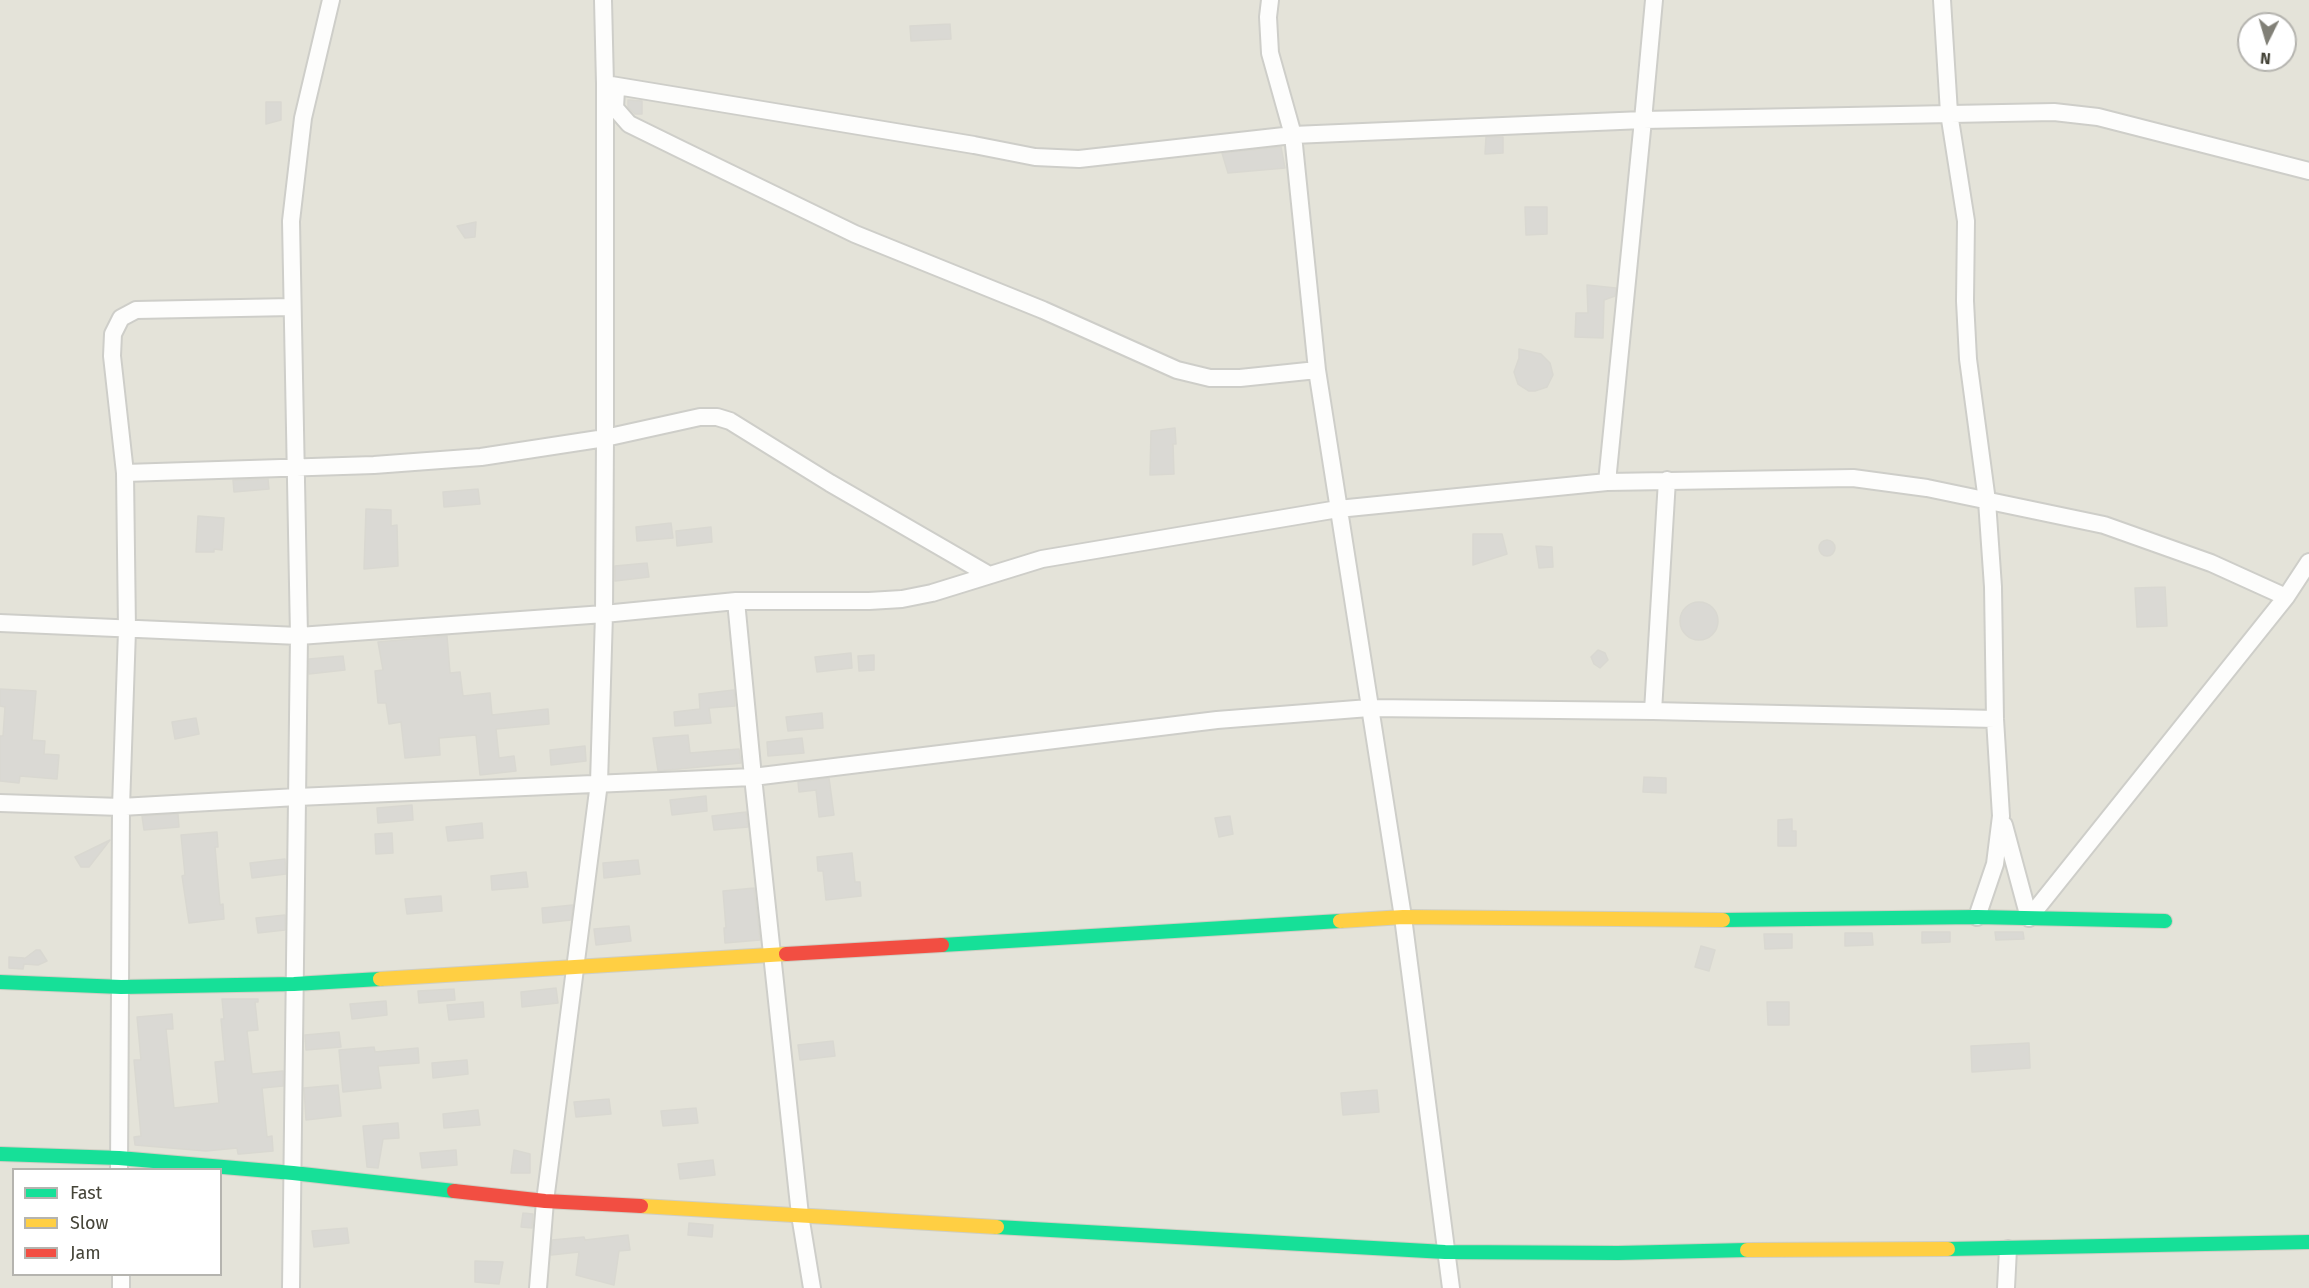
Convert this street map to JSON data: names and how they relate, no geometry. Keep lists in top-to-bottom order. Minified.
{"legend":["Fast","Slow","Jam"],"north":"bottom"}
